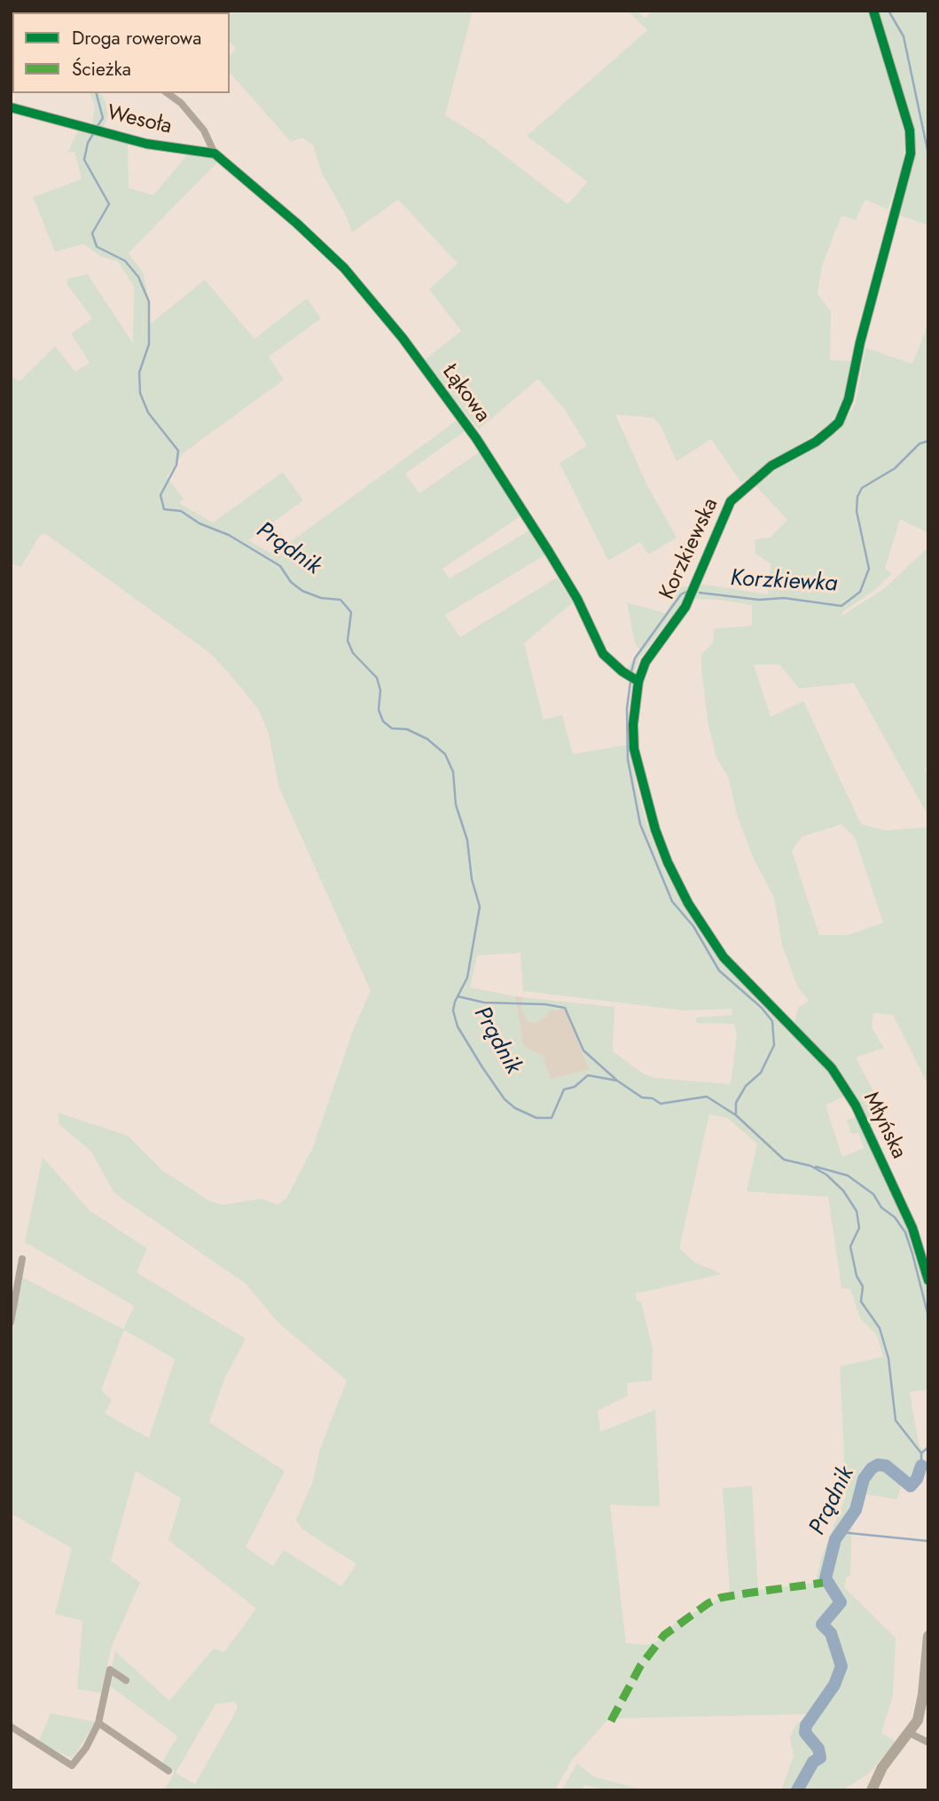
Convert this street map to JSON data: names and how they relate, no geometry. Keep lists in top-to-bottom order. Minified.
{"streets":{"street":["Wesoła","Łąkowa","Korzkiewska","Młyńska"]},"crossings":[["Wesoła","Łąkowa"],["Łąkowa","Korzkiewska"],["Korzkiewska","Młyńska"]],"water":["Prądnik","Korzkiewka"],"legend":["Droga rowerowa","Ścieżka"]}
